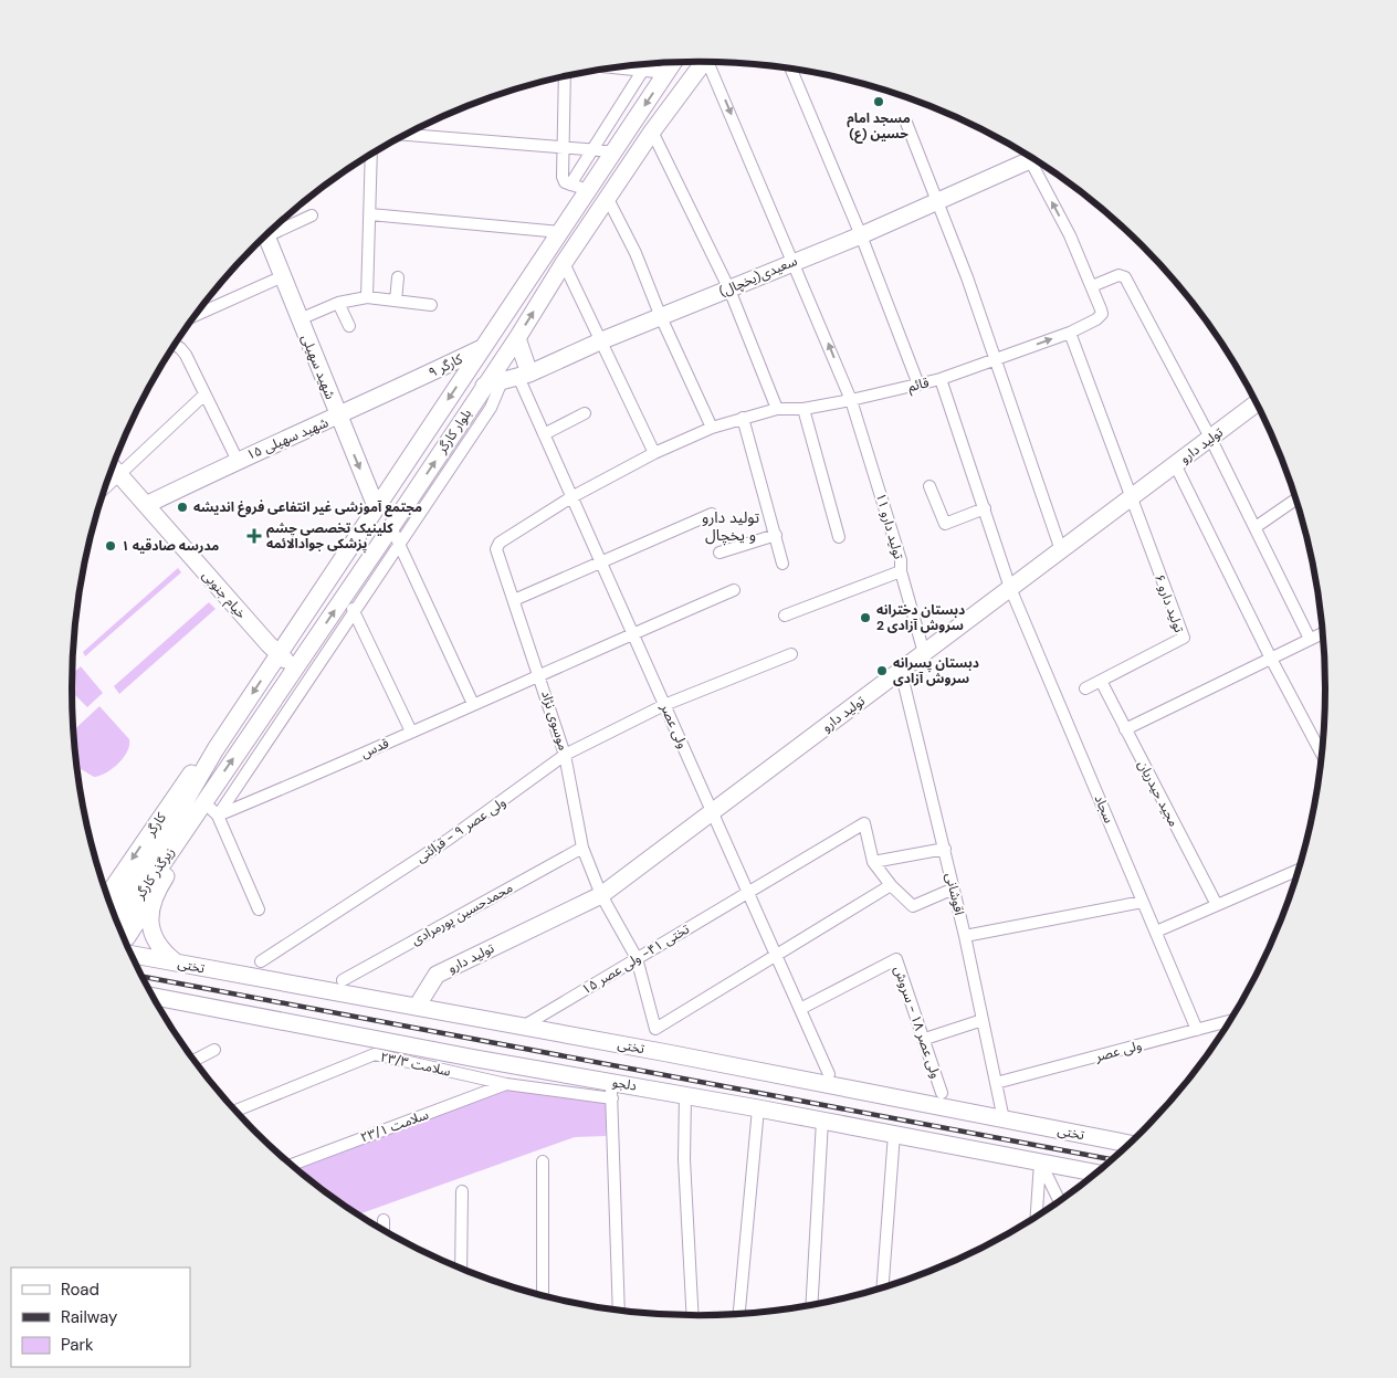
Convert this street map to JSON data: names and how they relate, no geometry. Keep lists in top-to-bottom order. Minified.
{"streets":{"street":["سعیدی(یخچال)","کارگر ۹","شهید سهیلی","قائم","بلوار کارگر","شهید سهیلی ۱۵","تولید دارو","تولید دارو ۱۱","خیام جنوبی","تولید دارو ۶","موسوی نژاد","ولی عصر","قدس","مجید حیدریان","سجاد","کارگر","ولی عصر ۹ - قرائتی","زیرگذر کارگر","اقوشانی","محمدحسین پورمرادی","تختی ۴۱- ولی عصر ۱۵","تختی","ولی عصر ۱۸ - سروش","سلامت ۲۳/۳","دلجو","سلامت ۲۳/۱"]},"crossings":[["سعیدی(یخچال)","بلوار کارگر"],["سعیدی(یخچال)","تولید دارو ۱۱"],["سعیدی(یخچال)","ولی عصر"],["کارگر ۹","شهید سهیلی"],["کارگر ۹","بلوار کارگر"],["کارگر ۹","شهید سهیلی ۱۵"],["شهید سهیلی","بلوار کارگر"],["شهید سهیلی","شهید سهیلی ۱۵"],["قائم","تولید دارو ۱۱"],["قائم","موسوی نژاد"],["قائم","ولی عصر"],["قائم","سجاد"],["بلوار کارگر","خیام جنوبی"],["بلوار کارگر","قدس"],["بلوار کارگر","کارگر"],["بلوار کارگر","زیرگذر کارگر"],["شهید سهیلی ۱۵","خیام جنوبی"],["تولید دارو","تولید دارو ۱۱"],["تولید دارو","تولید دارو ۶"],["تولید دارو","موسوی نژاد"],["تولید دارو","ولی عصر"],["تولید دارو","سجاد"],["تولید دارو","اقوشانی"],["تولید دارو","تختی"],["تولید دارو ۶","مجید حیدریان"],["موسوی نژاد","ولی عصر"],["موسوی نژاد","قدس"],["موسوی نژاد","ولی عصر ۹ - قرائتی"],["موسوی نژاد","محمدحسین پورمرادی"],["موسوی نژاد","تختی ۴۱- ولی عصر ۱۵"],["ولی عصر","قدس"],["ولی عصر","سجاد"],["ولی عصر","ولی عصر ۹ - قرائتی"],["ولی عصر","اقوشانی"],["ولی عصر","تختی ۴۱- ولی عصر ۱۵"],["ولی عصر","ولی عصر ۱۸ - سروش"],["قدس","زیرگذر کارگر"],["اقوشانی","تختی"],["تختی ۴۱- ولی عصر ۱۵","تختی"],["سلامت ۲۳/۳","سلامت ۲۳/۱"]],"districts":["تولید دارو و یخچال"],"places":{"other":["مسجد امام حسین (ع)","مجتمع آموزشی غیر انتفاعی فروغ اندیشه","مدرسه صادقیه ۱","دبستان دخترانه سروش آزادی 2","دبستان پسرانه سروش آزادی"],"health":["کلینیک تخصصی چشم پزشکی جوادالائمه"]},"legend":["Road","Railway","Park"]}
